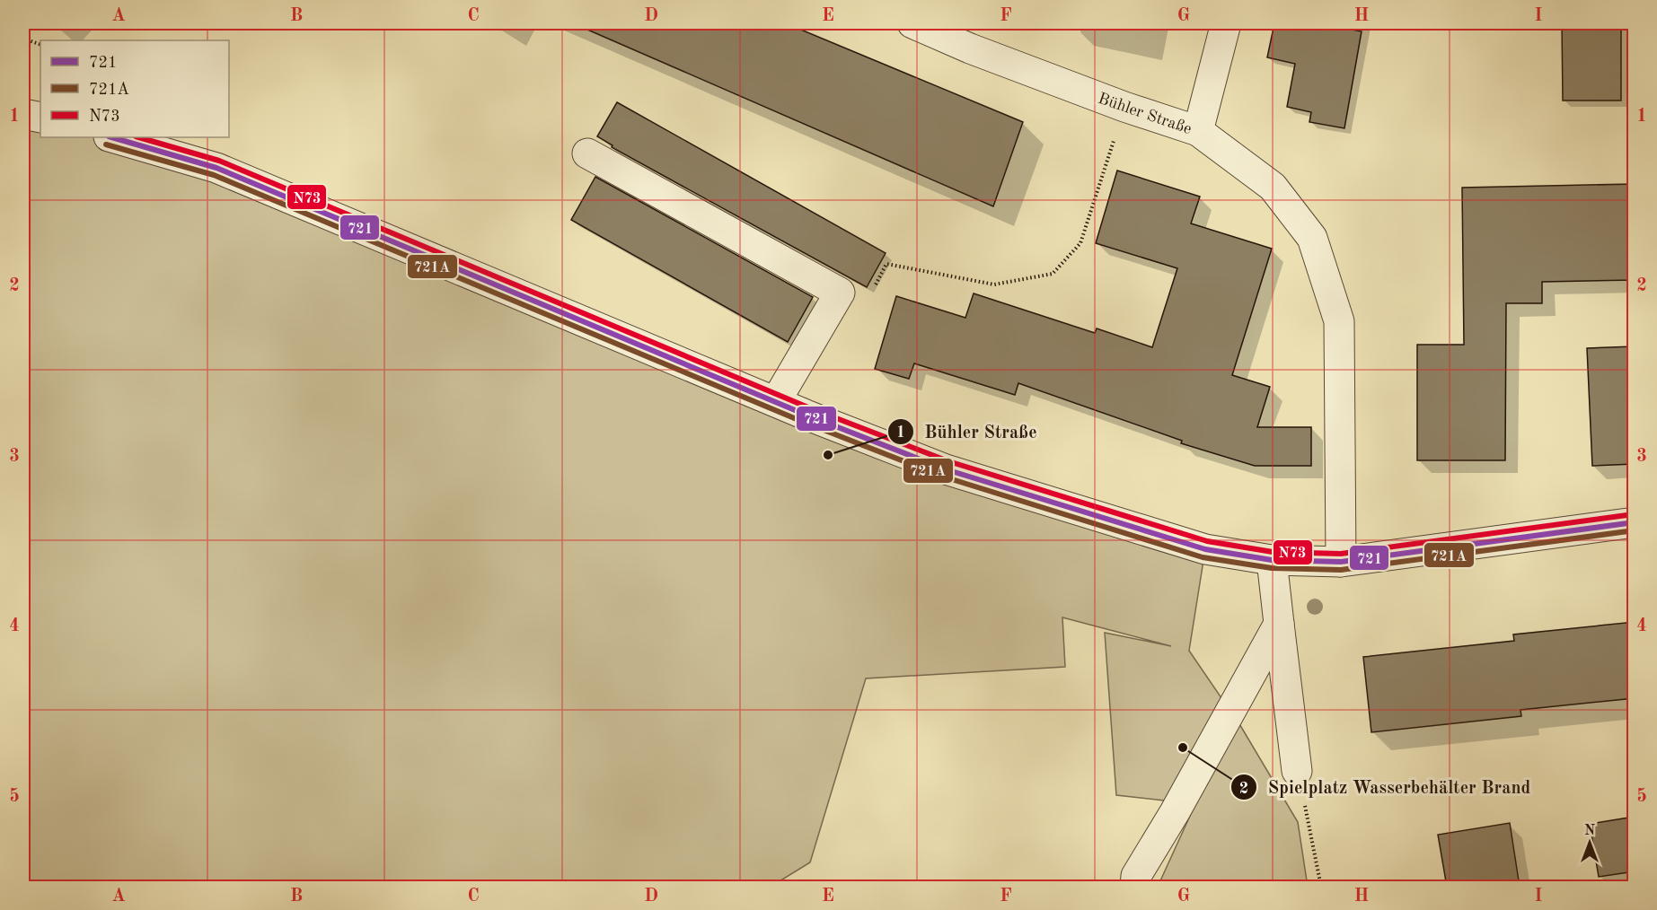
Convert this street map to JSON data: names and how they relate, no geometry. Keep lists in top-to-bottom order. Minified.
{"streets":{"street":["Bühler Straße"]},"places":["Bühler Straße","Spielplatz Wasserbehälter Brand"],"lines":["transit line 721","transit line N73","transit line 721A"],"legend":["721","721A","N73"],"north":"top","grid":{"columns":["A","B","C","D","E","F","G","H","I"],"rows":["1","2","3","4","5"]}}
